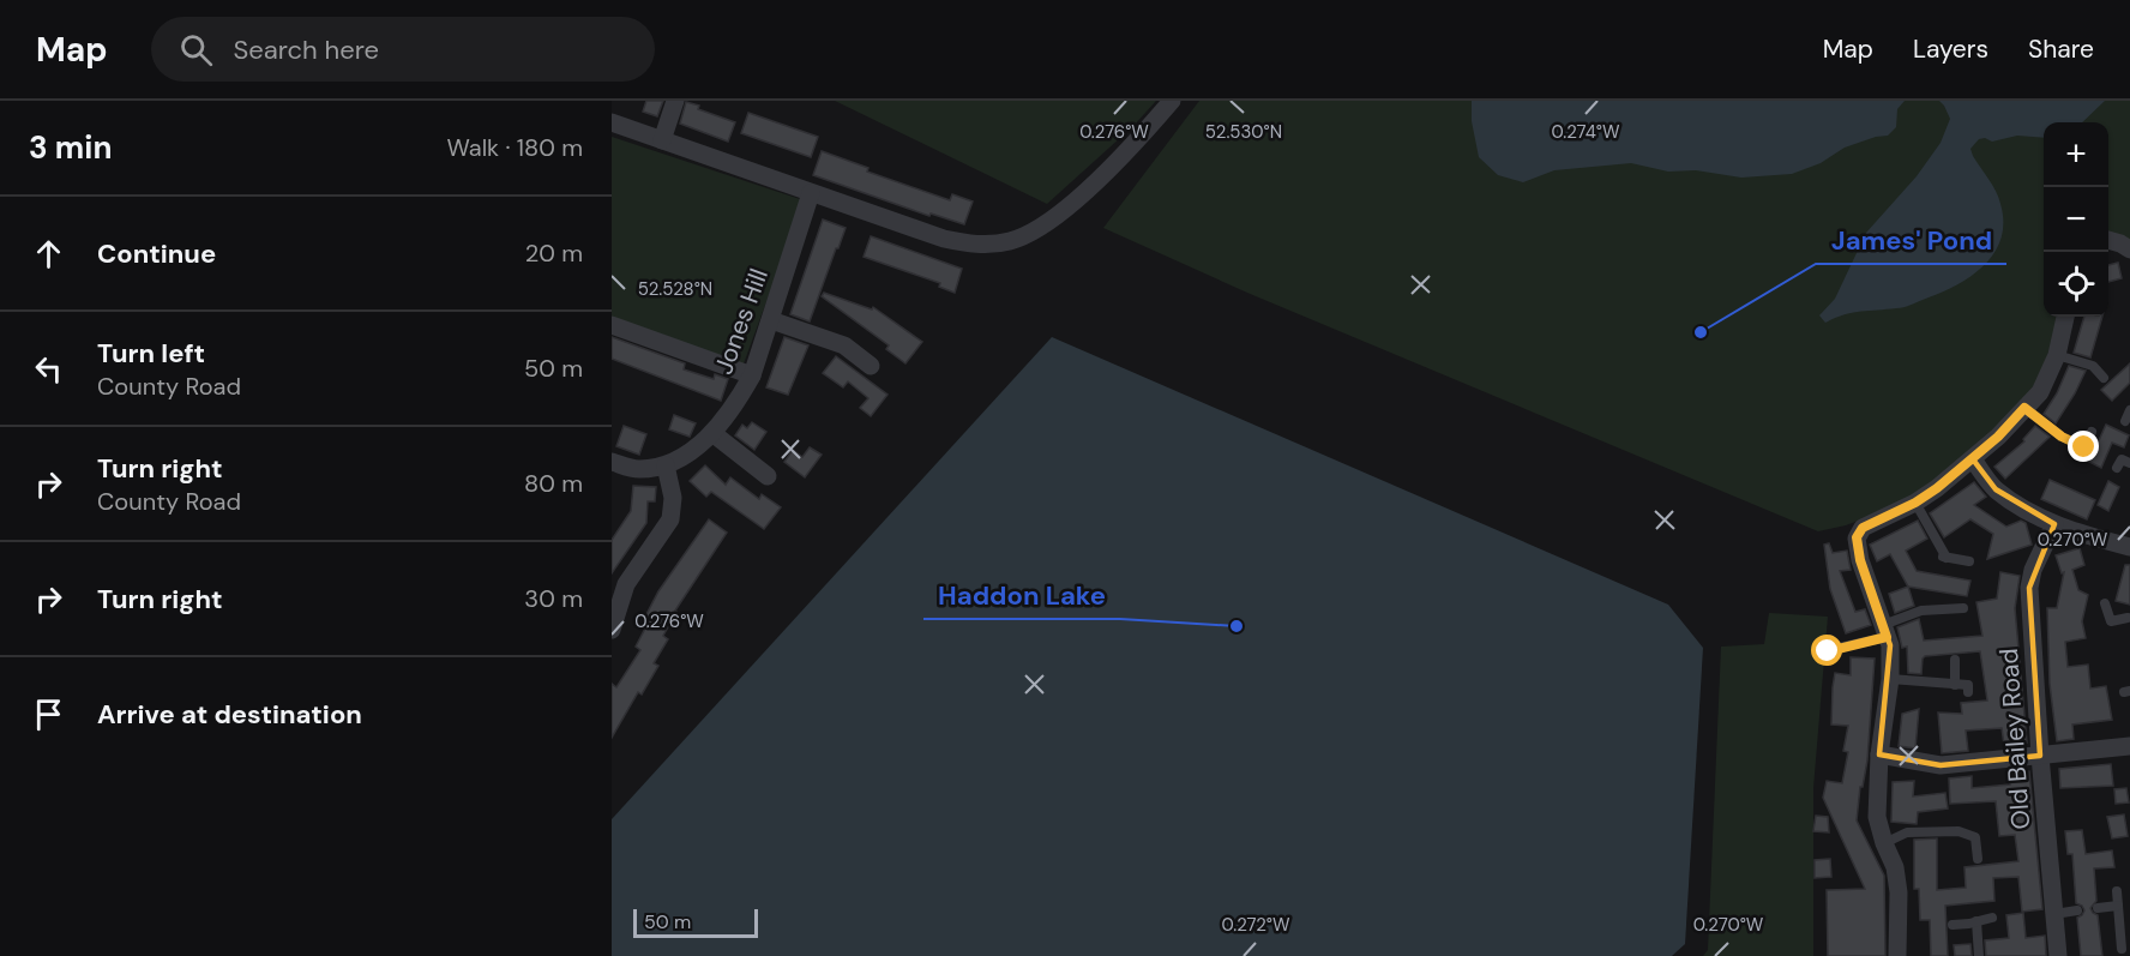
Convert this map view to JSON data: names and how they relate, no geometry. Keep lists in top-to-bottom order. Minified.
{"streets":{"street":["Jones Hill","Old Bailey Road"]},"places":["James' Pond","Haddon Lake"],"scale_bar":"50 m","page":{"header":"Map","search":"Search here","nav":["Map","Layers","Share"],"heading":["3 min","Walk · 180 m"],"map_buttons":["+","−"],"list":[["Continue","20 m"],["Turn left","County Road","50 m"],["Turn right","County Road","80 m"],["Turn right","30 m"],"Arrive at destination"],"scale":"50 m"},"coordinates":["52.530°N","0.276°W","0.274°W","52.528°N","0.270°W","0.272°W"]}
